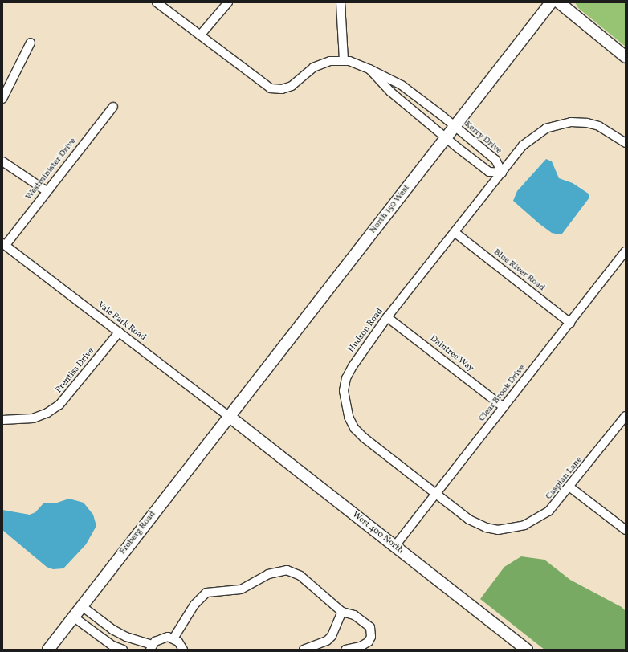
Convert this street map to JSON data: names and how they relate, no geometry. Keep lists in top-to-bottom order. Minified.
{"streets":{"main road":["North 150 West","Froberg Road","West 400 North"],"street":["Kerry Drive","Westminister Drive","Blue River Road","Vale Park Road","Hudson Road","Daintree Way","Prentiss Drive","Clear Brook Drive","Caspian Lane"]},"crossings":[["Kerry Drive","North 150 West"],["Kerry Drive","Hudson Road"],["Westminister Drive","Vale Park Road"],["North 150 West","Vale Park Road"],["North 150 West","Froberg Road"],["North 150 West","West 400 North"],["Blue River Road","Hudson Road"],["Blue River Road","Clear Brook Drive"],["Vale Park Road","Prentiss Drive"],["Vale Park Road","Froberg Road"],["Vale Park Road","West 400 North"],["Hudson Road","Daintree Way"],["Hudson Road","Clear Brook Drive"],["Hudson Road","Caspian Lane"],["Daintree Way","Clear Brook Drive"],["Clear Brook Drive","Caspian Lane"],["Clear Brook Drive","West 400 North"],["Froberg Road","West 400 North"]]}
